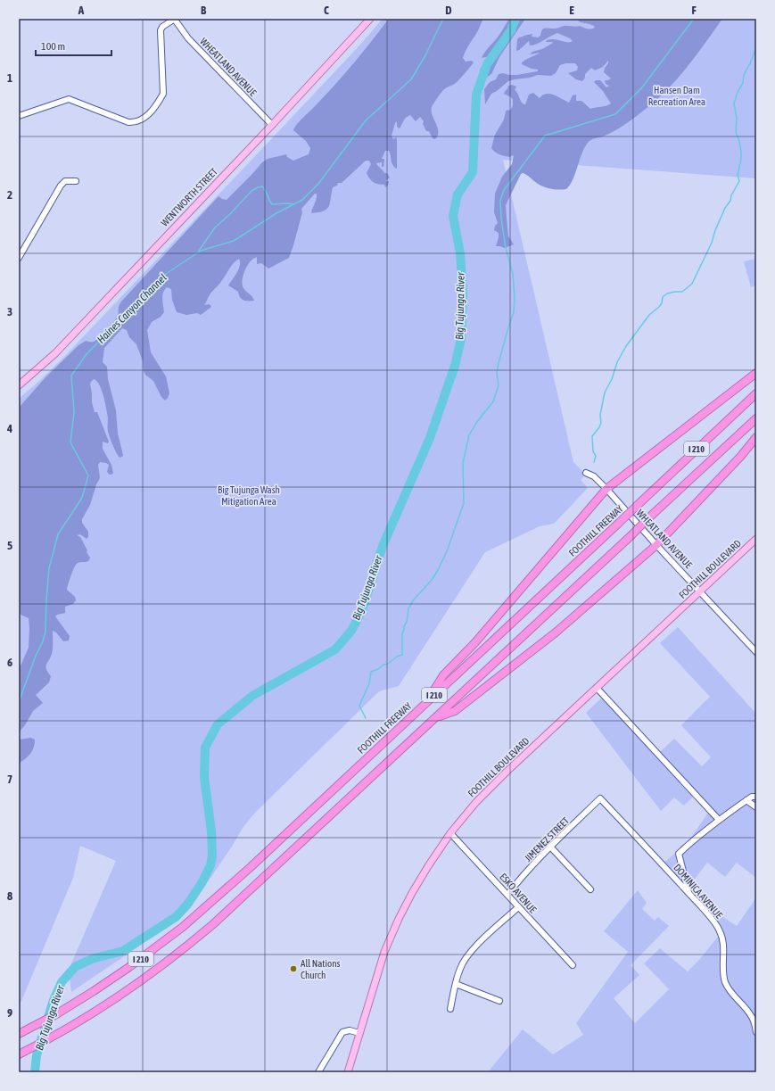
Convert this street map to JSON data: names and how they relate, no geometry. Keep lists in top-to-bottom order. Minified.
{"streets":{"highway":["I 210","FOOTHILL FREEWAY"],"main road":["WENTWORTH STREET","FOOTHILL BOULEVARD"],"street":["WHEATLAND AVENUE","JIMENEZ STREET","DOMINICA AVENUE","ESKO AVENUE"]},"crossings":[["WHEATLAND AVENUE","WENTWORTH STREET"],["WHEATLAND AVENUE","FOOTHILL BOULEVARD"],["FOOTHILL BOULEVARD","ESKO AVENUE"],["JIMENEZ STREET","DOMINICA AVENUE"],["JIMENEZ STREET","ESKO AVENUE"]],"water":["Big Tujunga River","Haines Canyon Channel"],"parks":["Hansen Dam Recreation Area","Big Tujunga Wash Mitigation Area"],"places":["All Nations Church"],"scale_bar":"100 m","grid":{"columns":["A","B","C","D","E","F"],"rows":["1","2","3","4","5","6","7","8","9"]}}
